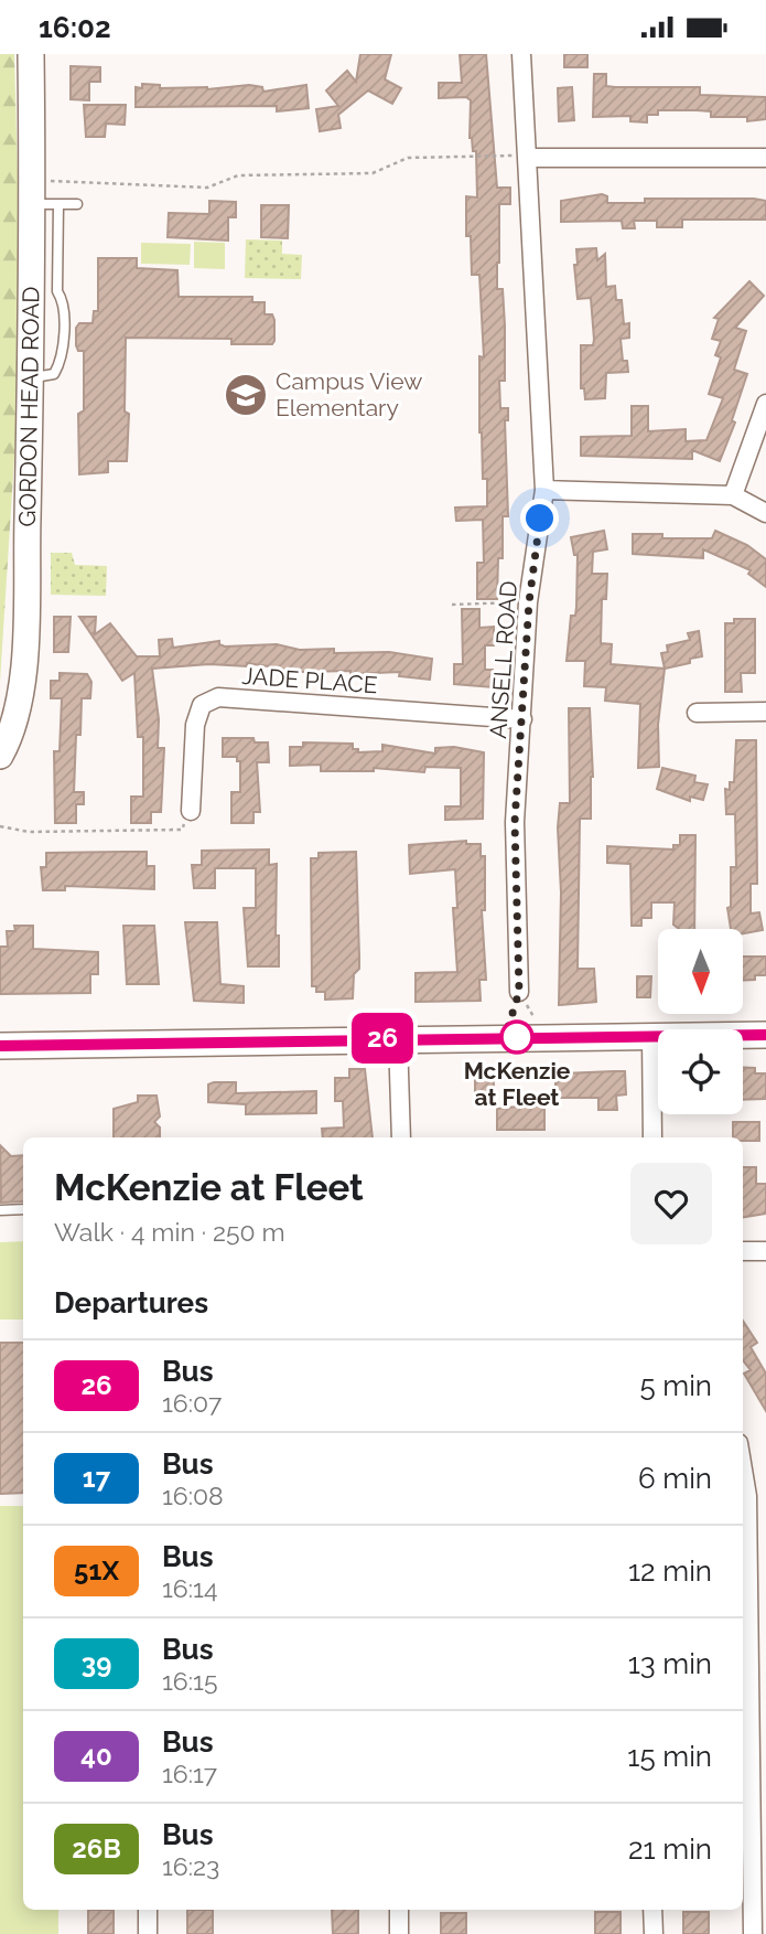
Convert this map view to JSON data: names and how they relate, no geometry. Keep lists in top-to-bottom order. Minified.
{"streets":{"main road":["GORDON HEAD ROAD"],"street":["ANSELL ROAD","JADE PLACE"]},"crossings":[["ANSELL ROAD","JADE PLACE"]],"places":{"school or university":["Campus View Elementary"],"other":["McKenzie at Fleet"]},"lines":["bus line 26"],"north":"bottom","page":{"status":"16:02","on_map":"26","heading":[["McKenzie at Fleet","Walk · 4 min · 250 m"],"Departures"],"list":[{"mark":"26","name":"Bus","note":"16:07","value":"5 min"},{"mark":"17","name":"Bus","note":"16:08","value":"6 min"},{"mark":"51X","name":"Bus","note":"16:14","value":"12 min"},{"mark":"39","name":"Bus","note":"16:15","value":"13 min"},{"mark":"40","name":"Bus","note":"16:17","value":"15 min"},{"mark":"26B","name":"Bus","note":"16:23","value":"21 min"}]}}
